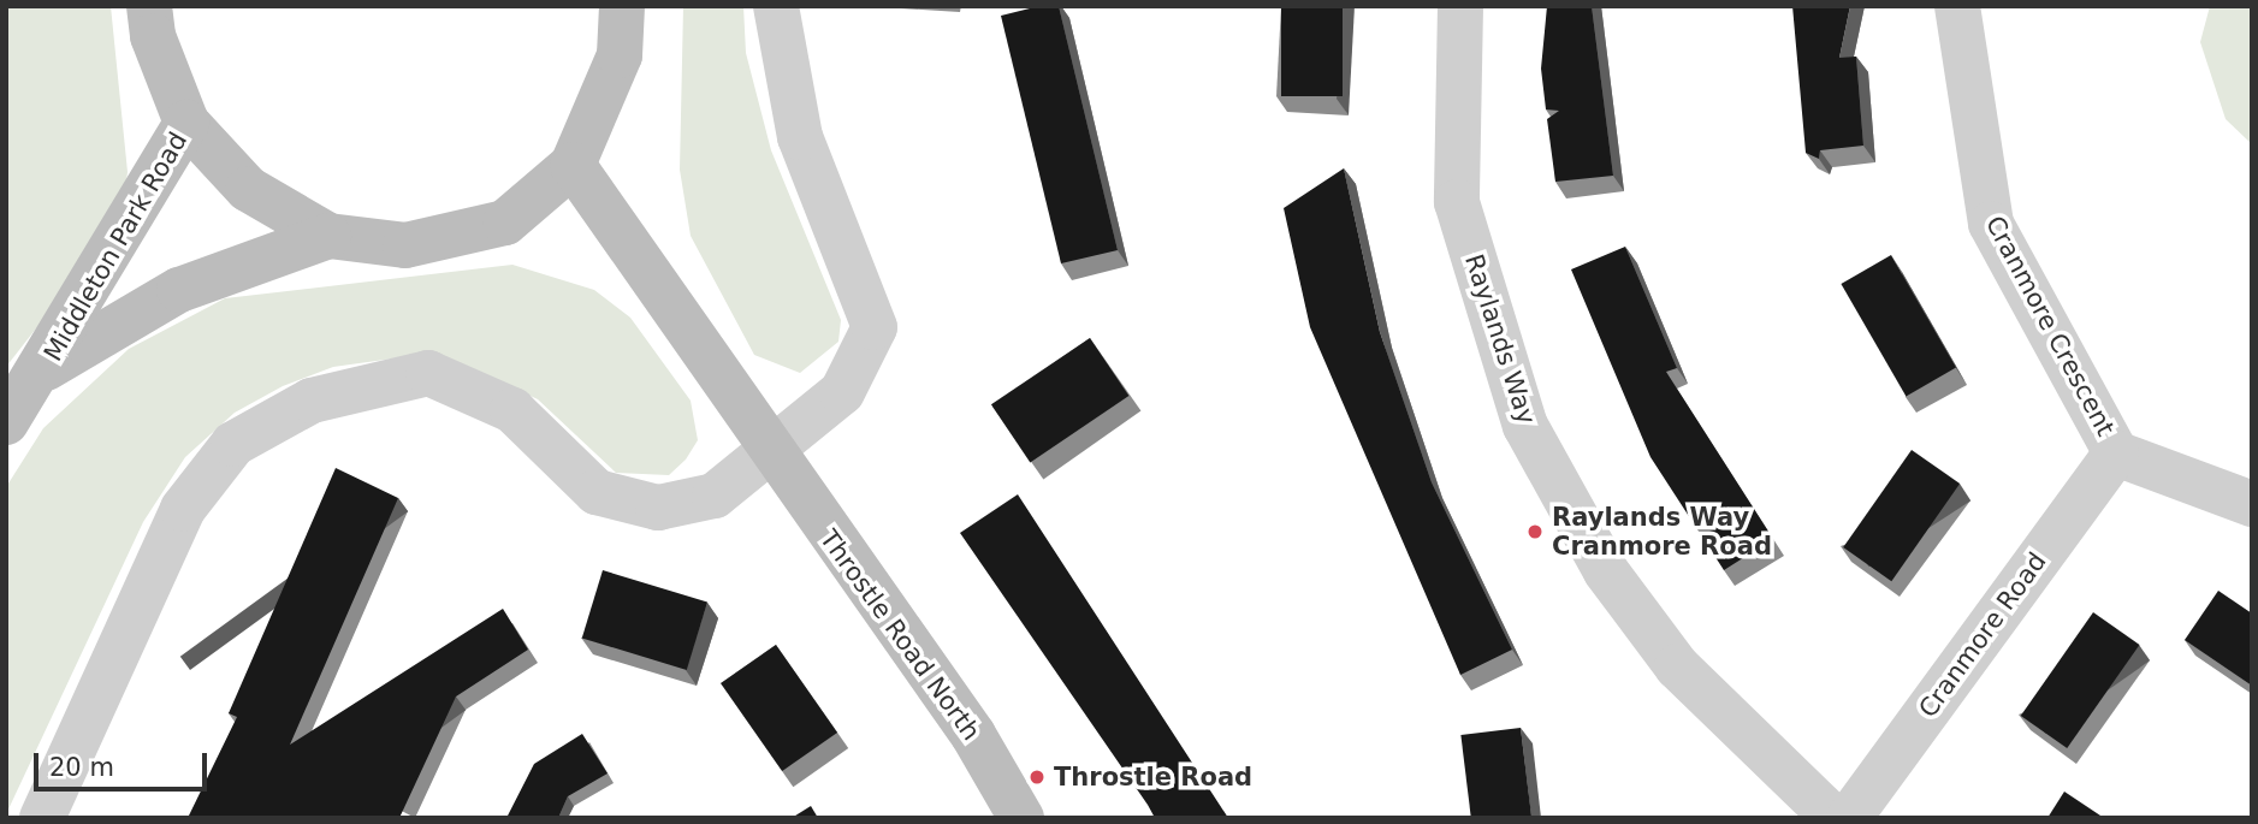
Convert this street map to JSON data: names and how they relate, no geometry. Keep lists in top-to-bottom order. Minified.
{"streets":{"street":["Middleton Park Road","Cranmore Crescent","Raylands Way","Throstle Road North","Cranmore Road"]},"crossings":[["Middleton Park Road","Throstle Road North"],["Cranmore Crescent","Cranmore Road"]],"places":["Raylands Way Cranmore Road","Throstle Road"],"scale_bar":"20 m"}
